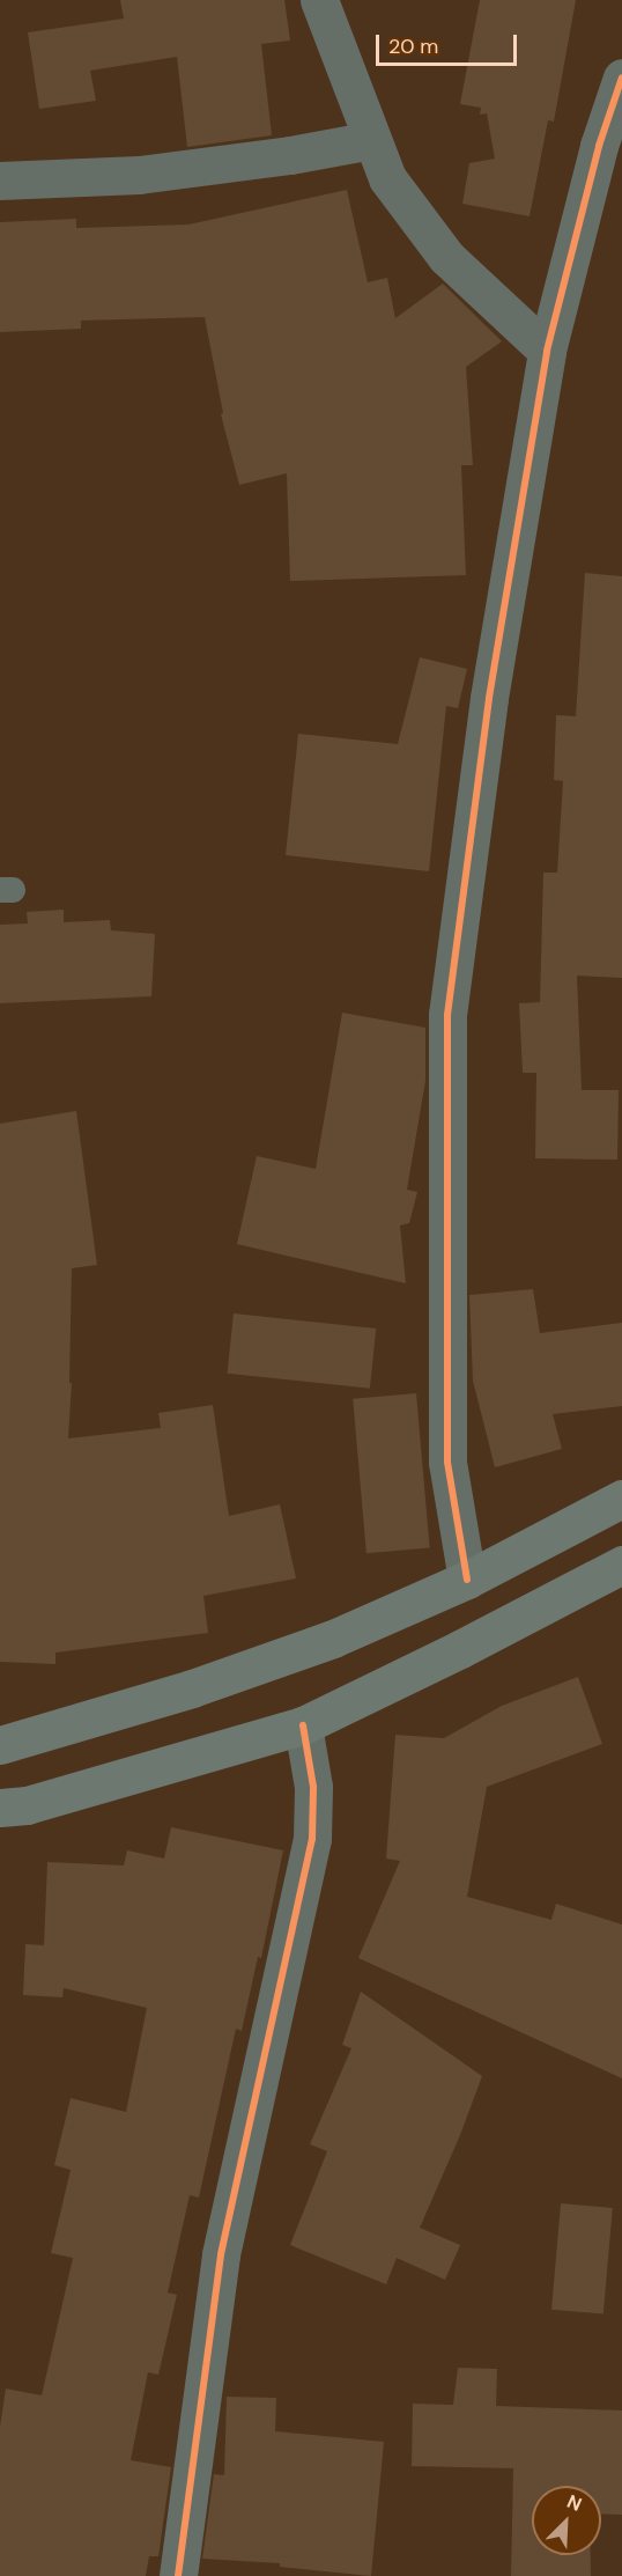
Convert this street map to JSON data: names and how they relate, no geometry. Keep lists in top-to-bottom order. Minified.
{"scale_bar":"20 m","north":"top right"}
